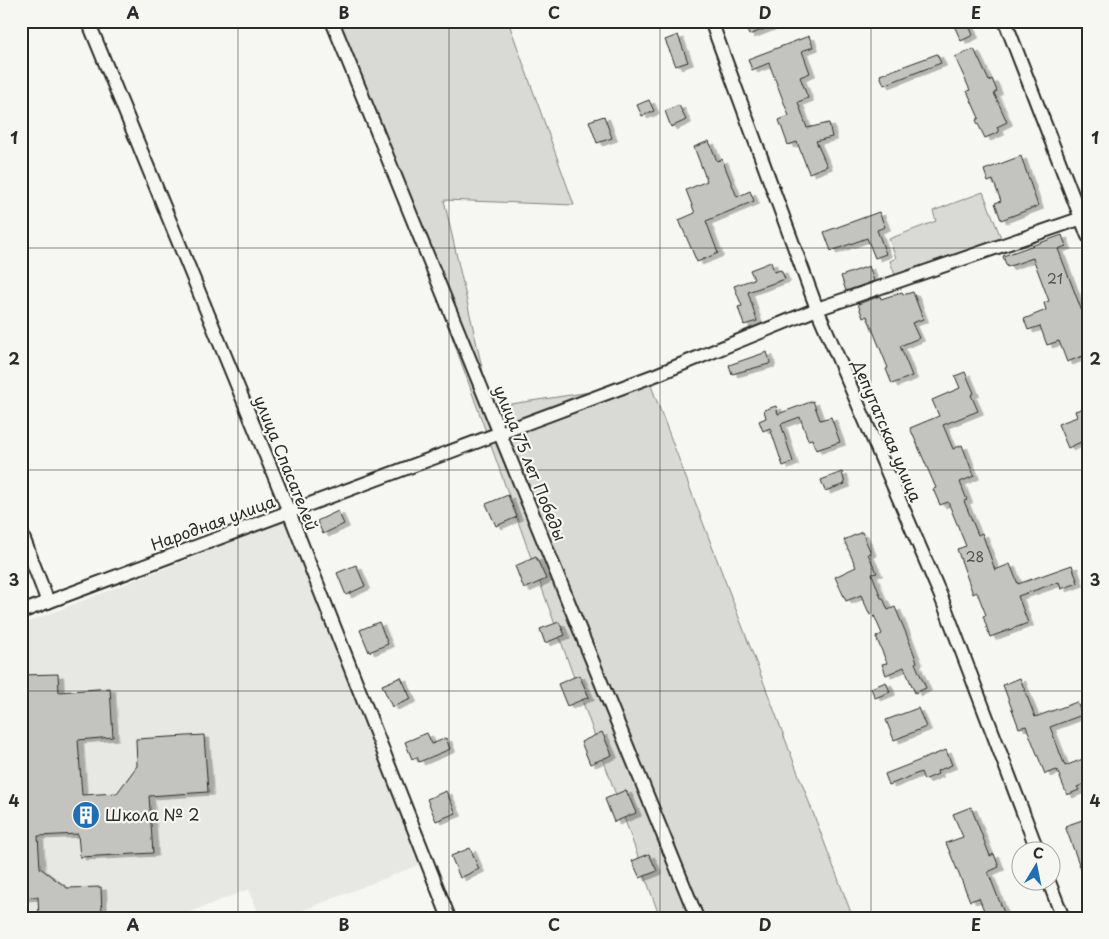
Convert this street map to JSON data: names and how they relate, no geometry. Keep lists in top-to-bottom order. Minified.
{"streets":{"street":["Депутатская улица","улица Спасателей","улица 75 лет Победы","Народная улица"]},"crossings":[["Депутатская улица","Народная улица"],["улица Спасателей","Народная улица"],["улица 75 лет Победы","Народная улица"]],"places":{"building":["Школа № 2"]},"house_numbers":["21","28"],"north":"top","grid":{"columns":["A","B","C","D","E"],"rows":["1","2","3","4"]}}
